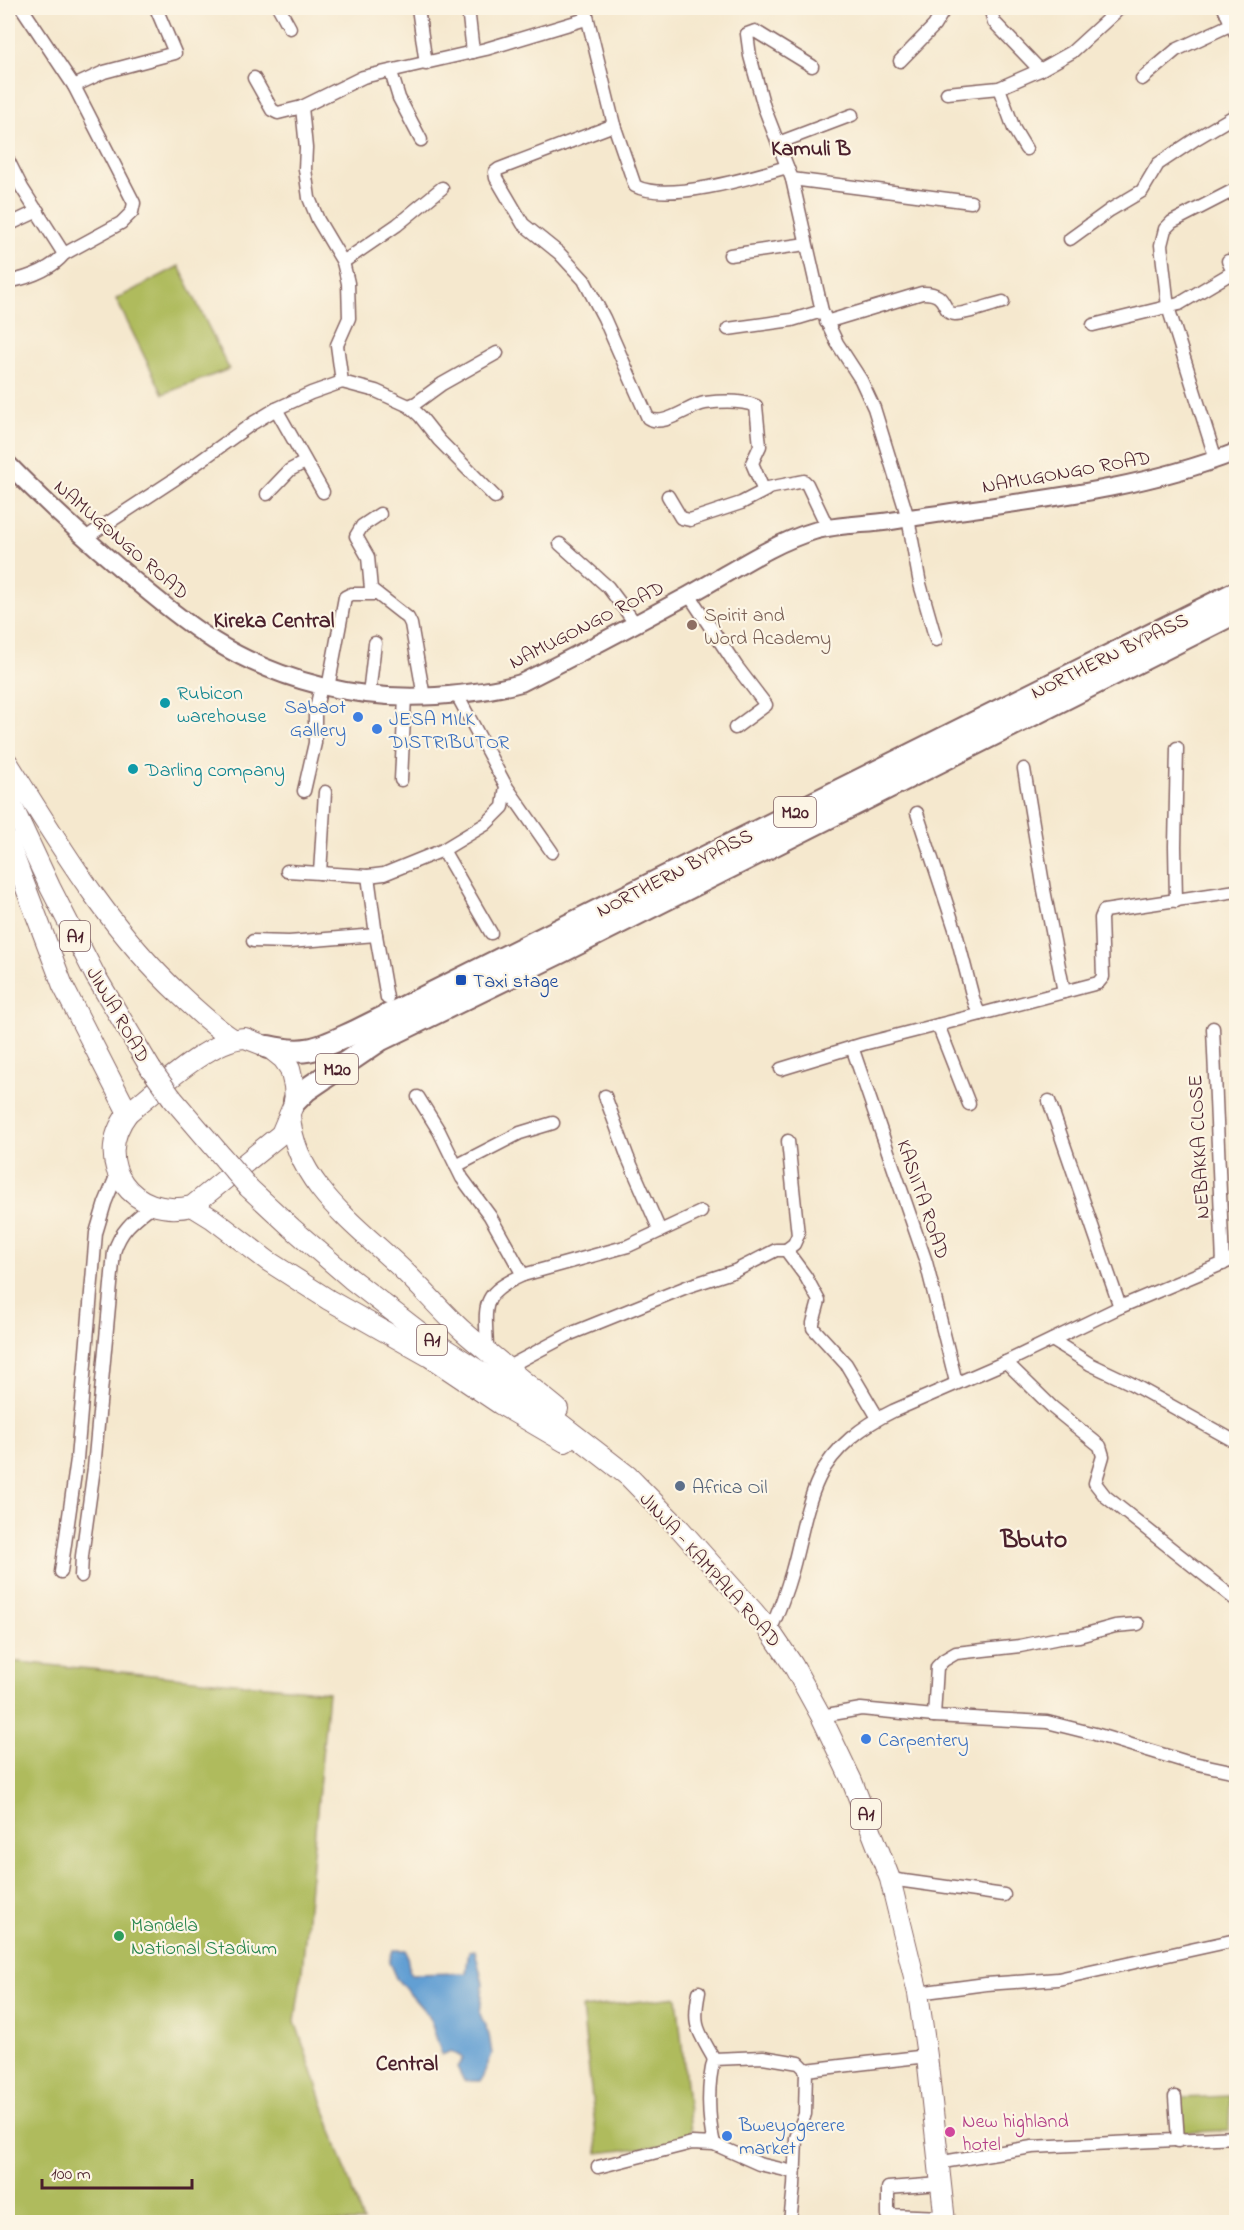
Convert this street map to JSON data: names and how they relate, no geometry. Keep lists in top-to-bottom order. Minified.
{"streets":{"highway":["NORTHERN BYPASS","M20","A1","JINJA ROAD","JINJA - KAMPALA ROAD"],"main road":["NAMUGONGO ROAD"],"street":["NEBAKKA CLOSE","KASIITA ROAD"]},"crossings":[["JINJA ROAD","JINJA - KAMPALA ROAD"]],"districts":["Kamuli B","Kireka Central","Bbuto","Central"],"places":{"other":["Spirit and Word Academy","Rubicon warehouse","Sabaot Gallery","JESA MILK DISTRIBUTOR","Darling company","Africa Oil","Carpentery","Mandela National Stadium","New highland hotel","Bweyogerere market"],"transit":["Taxi stage"]},"scale_bar":"100 m"}
